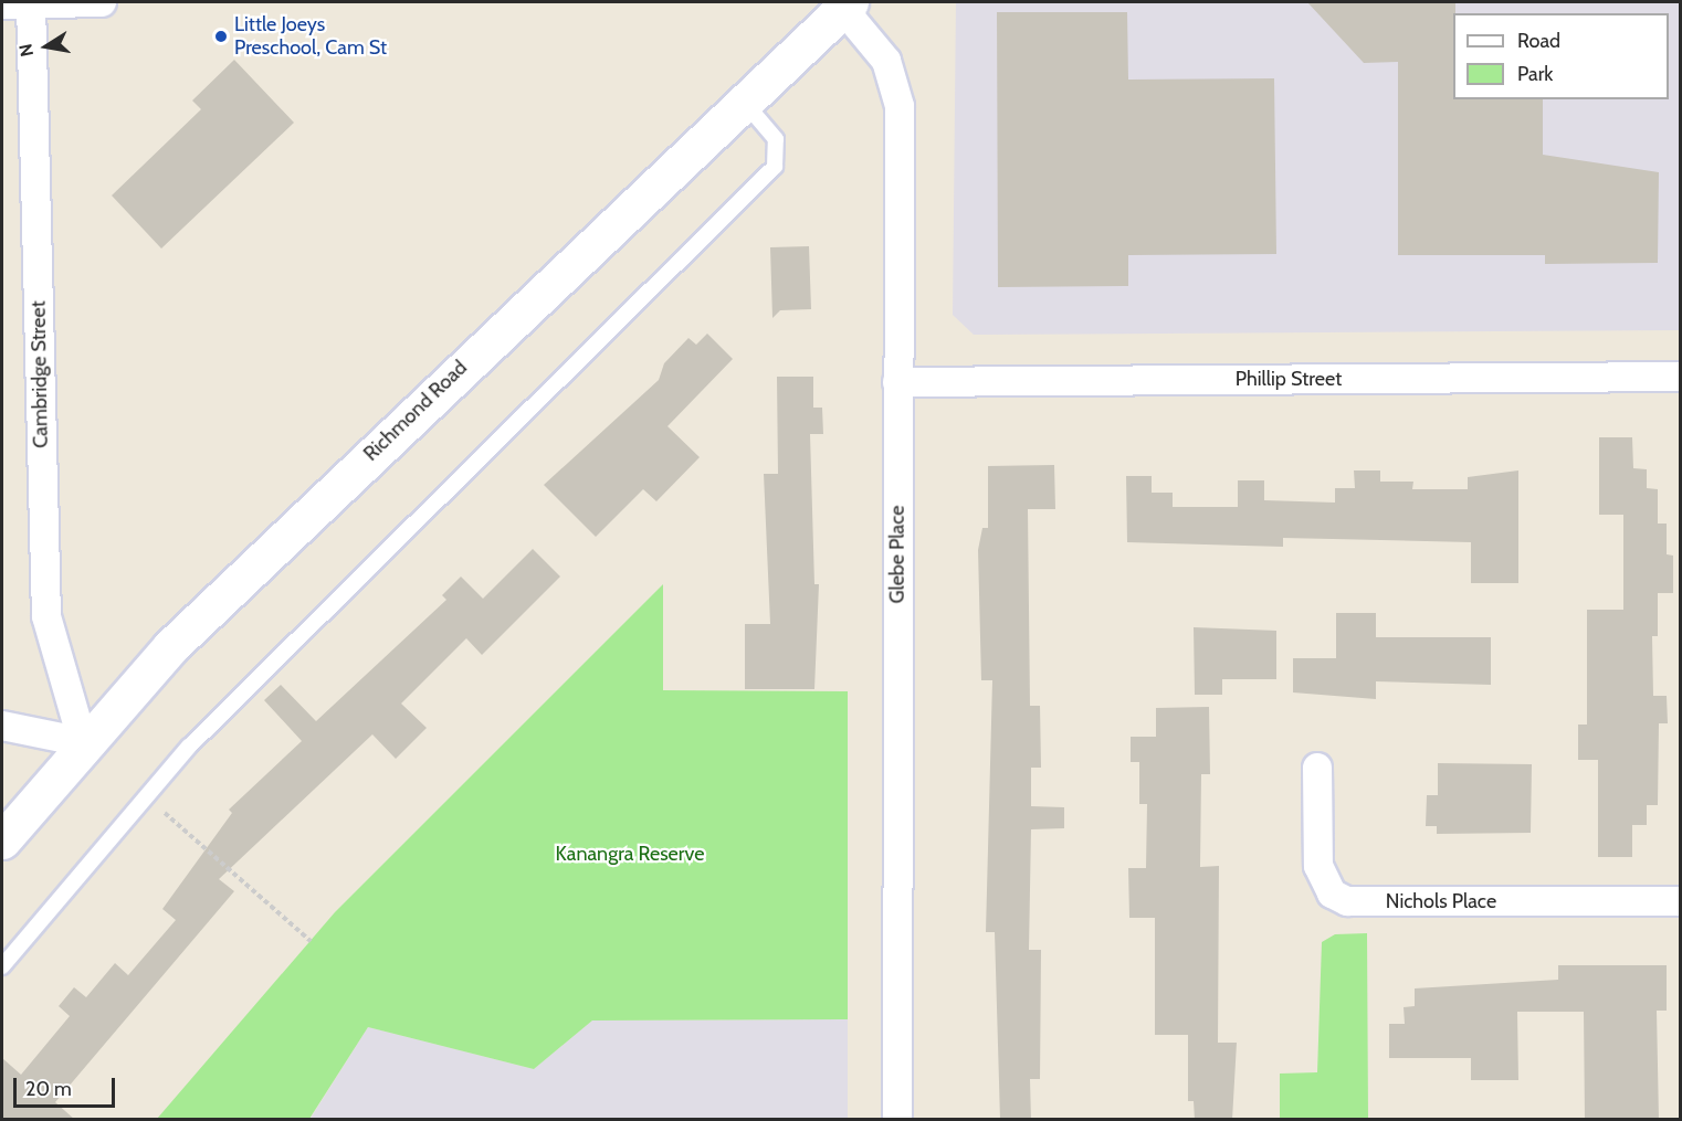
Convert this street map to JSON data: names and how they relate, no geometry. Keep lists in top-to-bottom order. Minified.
{"streets":{"street":["Cambridge Street","Phillip Street","Richmond Road","Glebe Place","Nichols Place"]},"crossings":[["Cambridge Street","Richmond Road"],["Phillip Street","Glebe Place"],["Richmond Road","Glebe Place"]],"parks":["Kanangra Reserve"],"places":["Little Joeys Preschool, Cam St"],"legend":["Road","Park"],"scale_bar":"20 m","north":"left"}
